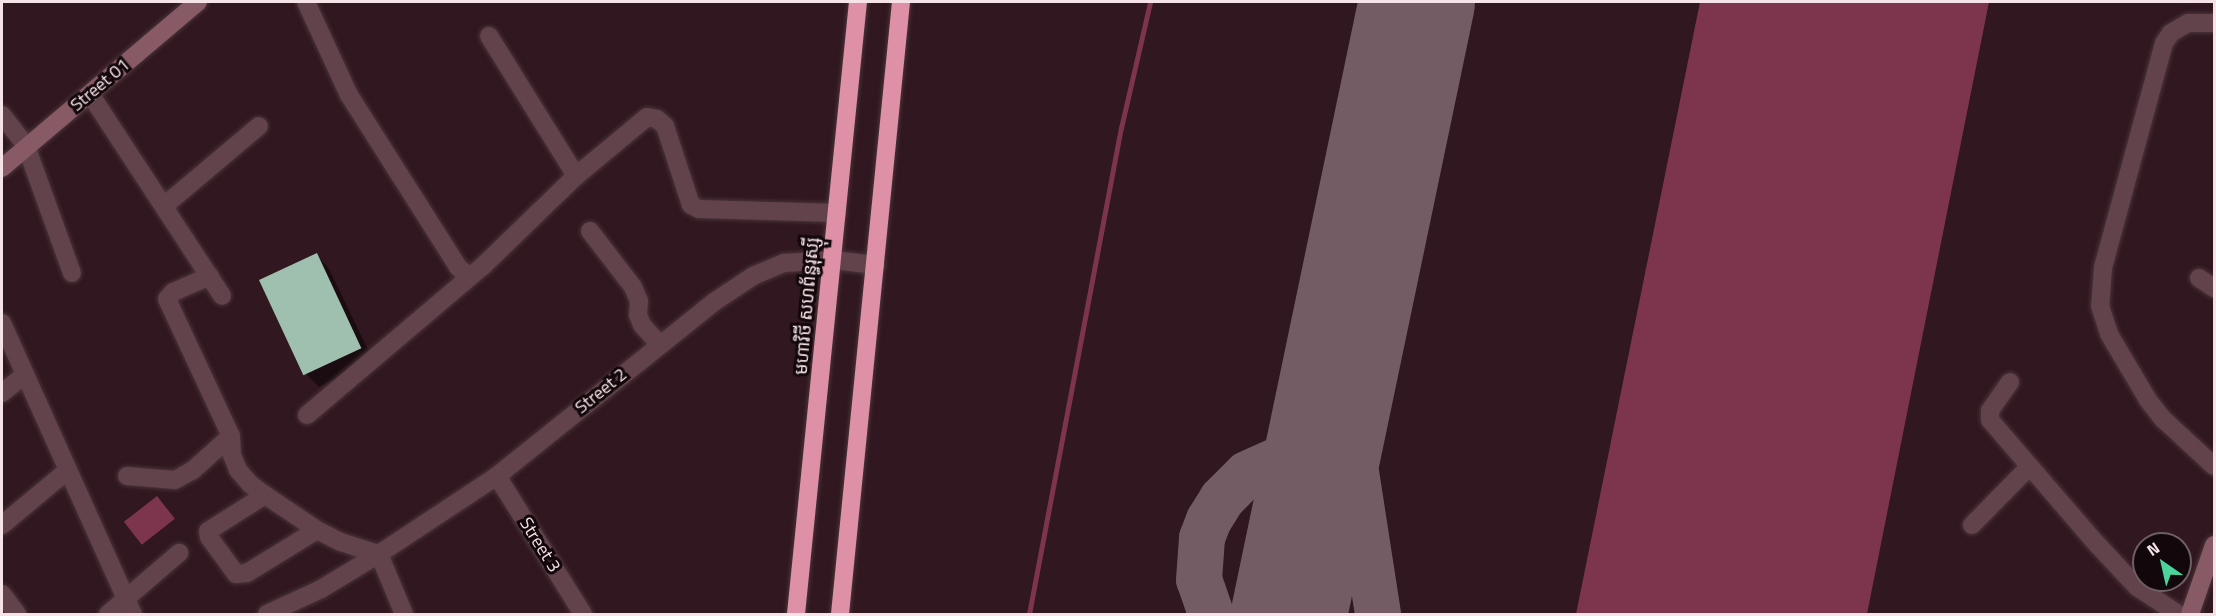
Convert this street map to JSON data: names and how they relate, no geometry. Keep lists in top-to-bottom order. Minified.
{"streets":{"highway":["មហាវិថី សហព័ន្ធរុស្ស៊ី"],"street":["Street 01","Street 2","Street 3"]},"crossings":[["មហាវិថី សហព័ន្ធរុស្ស៊ី","Street 2"],["Street 2","Street 3"]],"north":"top left"}
